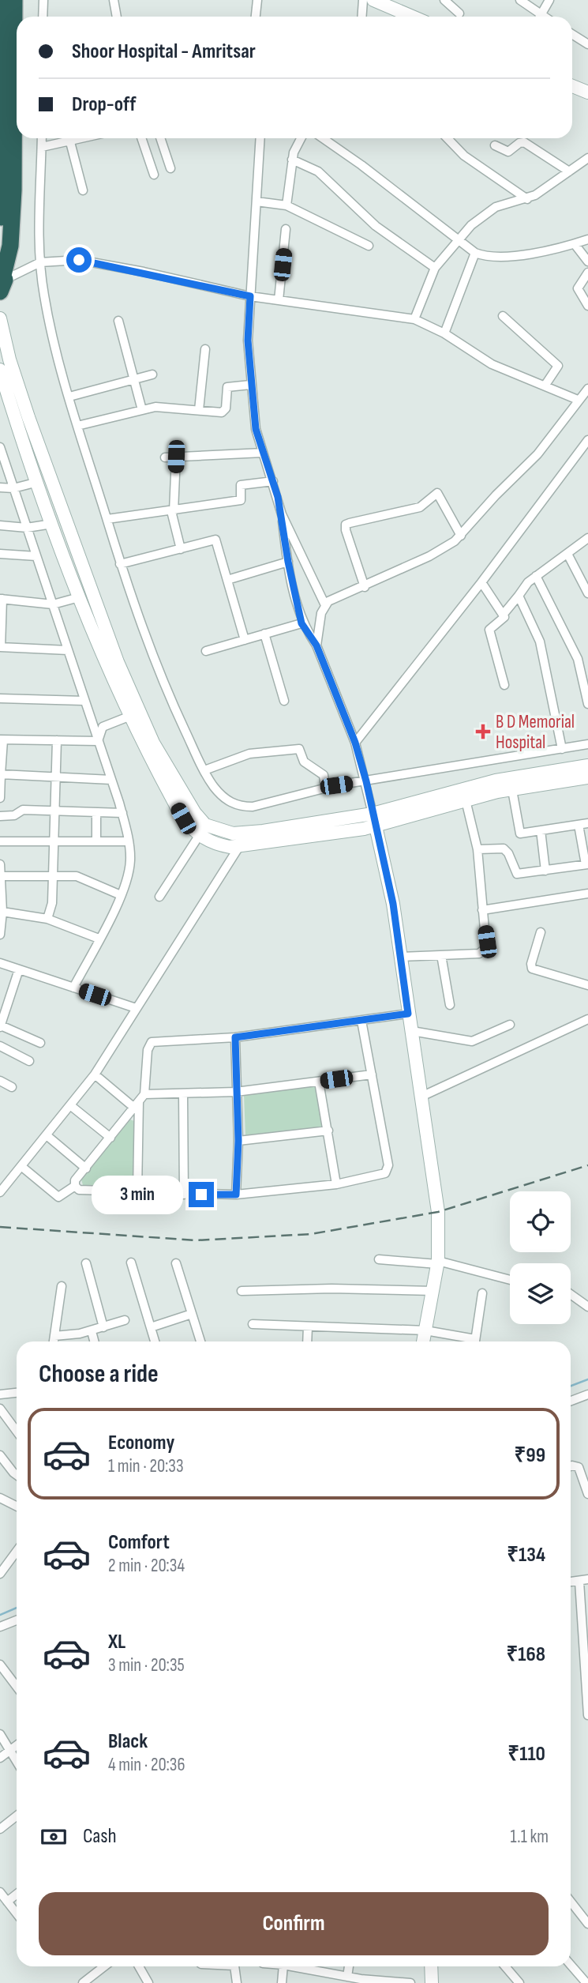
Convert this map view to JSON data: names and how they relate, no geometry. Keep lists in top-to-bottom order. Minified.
{"places":{"health":["B D Memorial Hospital"]},"page":{"banner":["Shoor Hospital - Amritsar","Drop-off"],"bubble":"3 min","heading":"Choose a ride","list":[{"name":"Economy","note":"1 min · 20:33","value":"₹99"},{"name":"Comfort","note":"2 min · 20:34","value":"₹134"},{"name":"XL","note":"3 min · 20:35","value":"₹168"},{"name":"Black","note":"4 min · 20:36","value":"₹110"}],"pay":["Cash","1.1 km"],"buttons":"Confirm"}}
